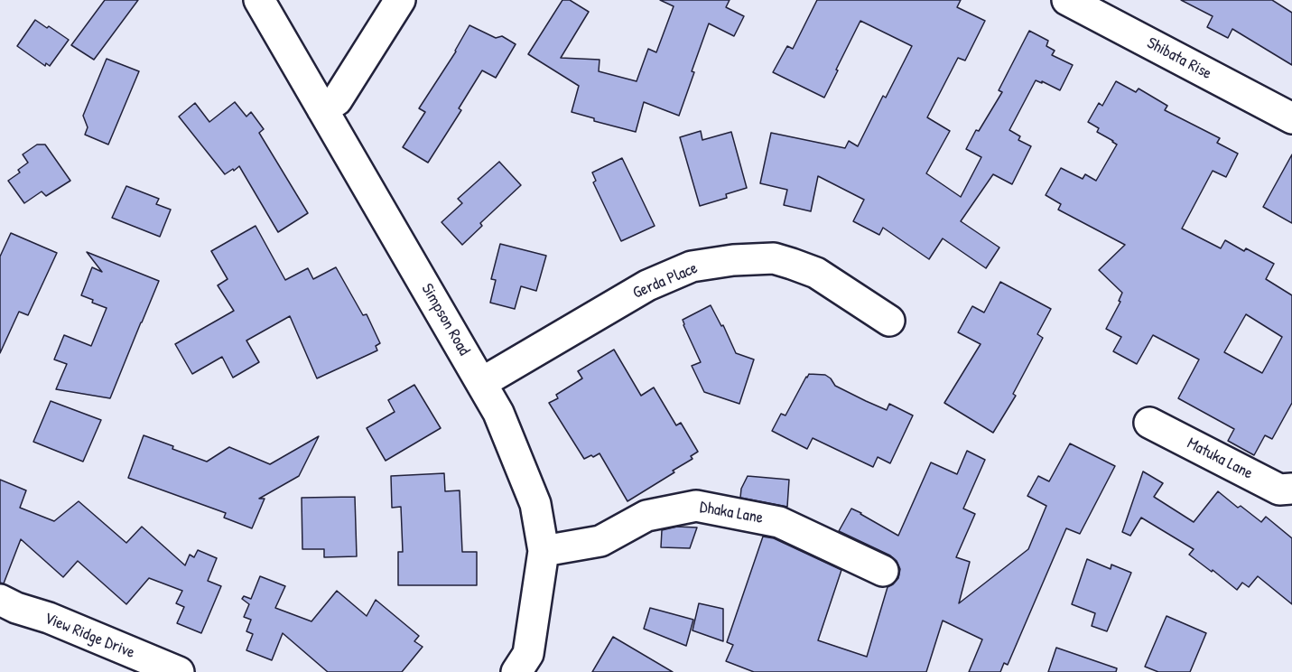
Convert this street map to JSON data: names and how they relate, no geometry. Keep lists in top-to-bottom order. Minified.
{"streets":{"street":["Shibata Rise","Gerda Place","Simpson Road","Matuka Lane","Dhaka Lane","View Ridge Drive"]},"crossings":[["Gerda Place","Simpson Road"],["Simpson Road","Dhaka Lane"]]}
